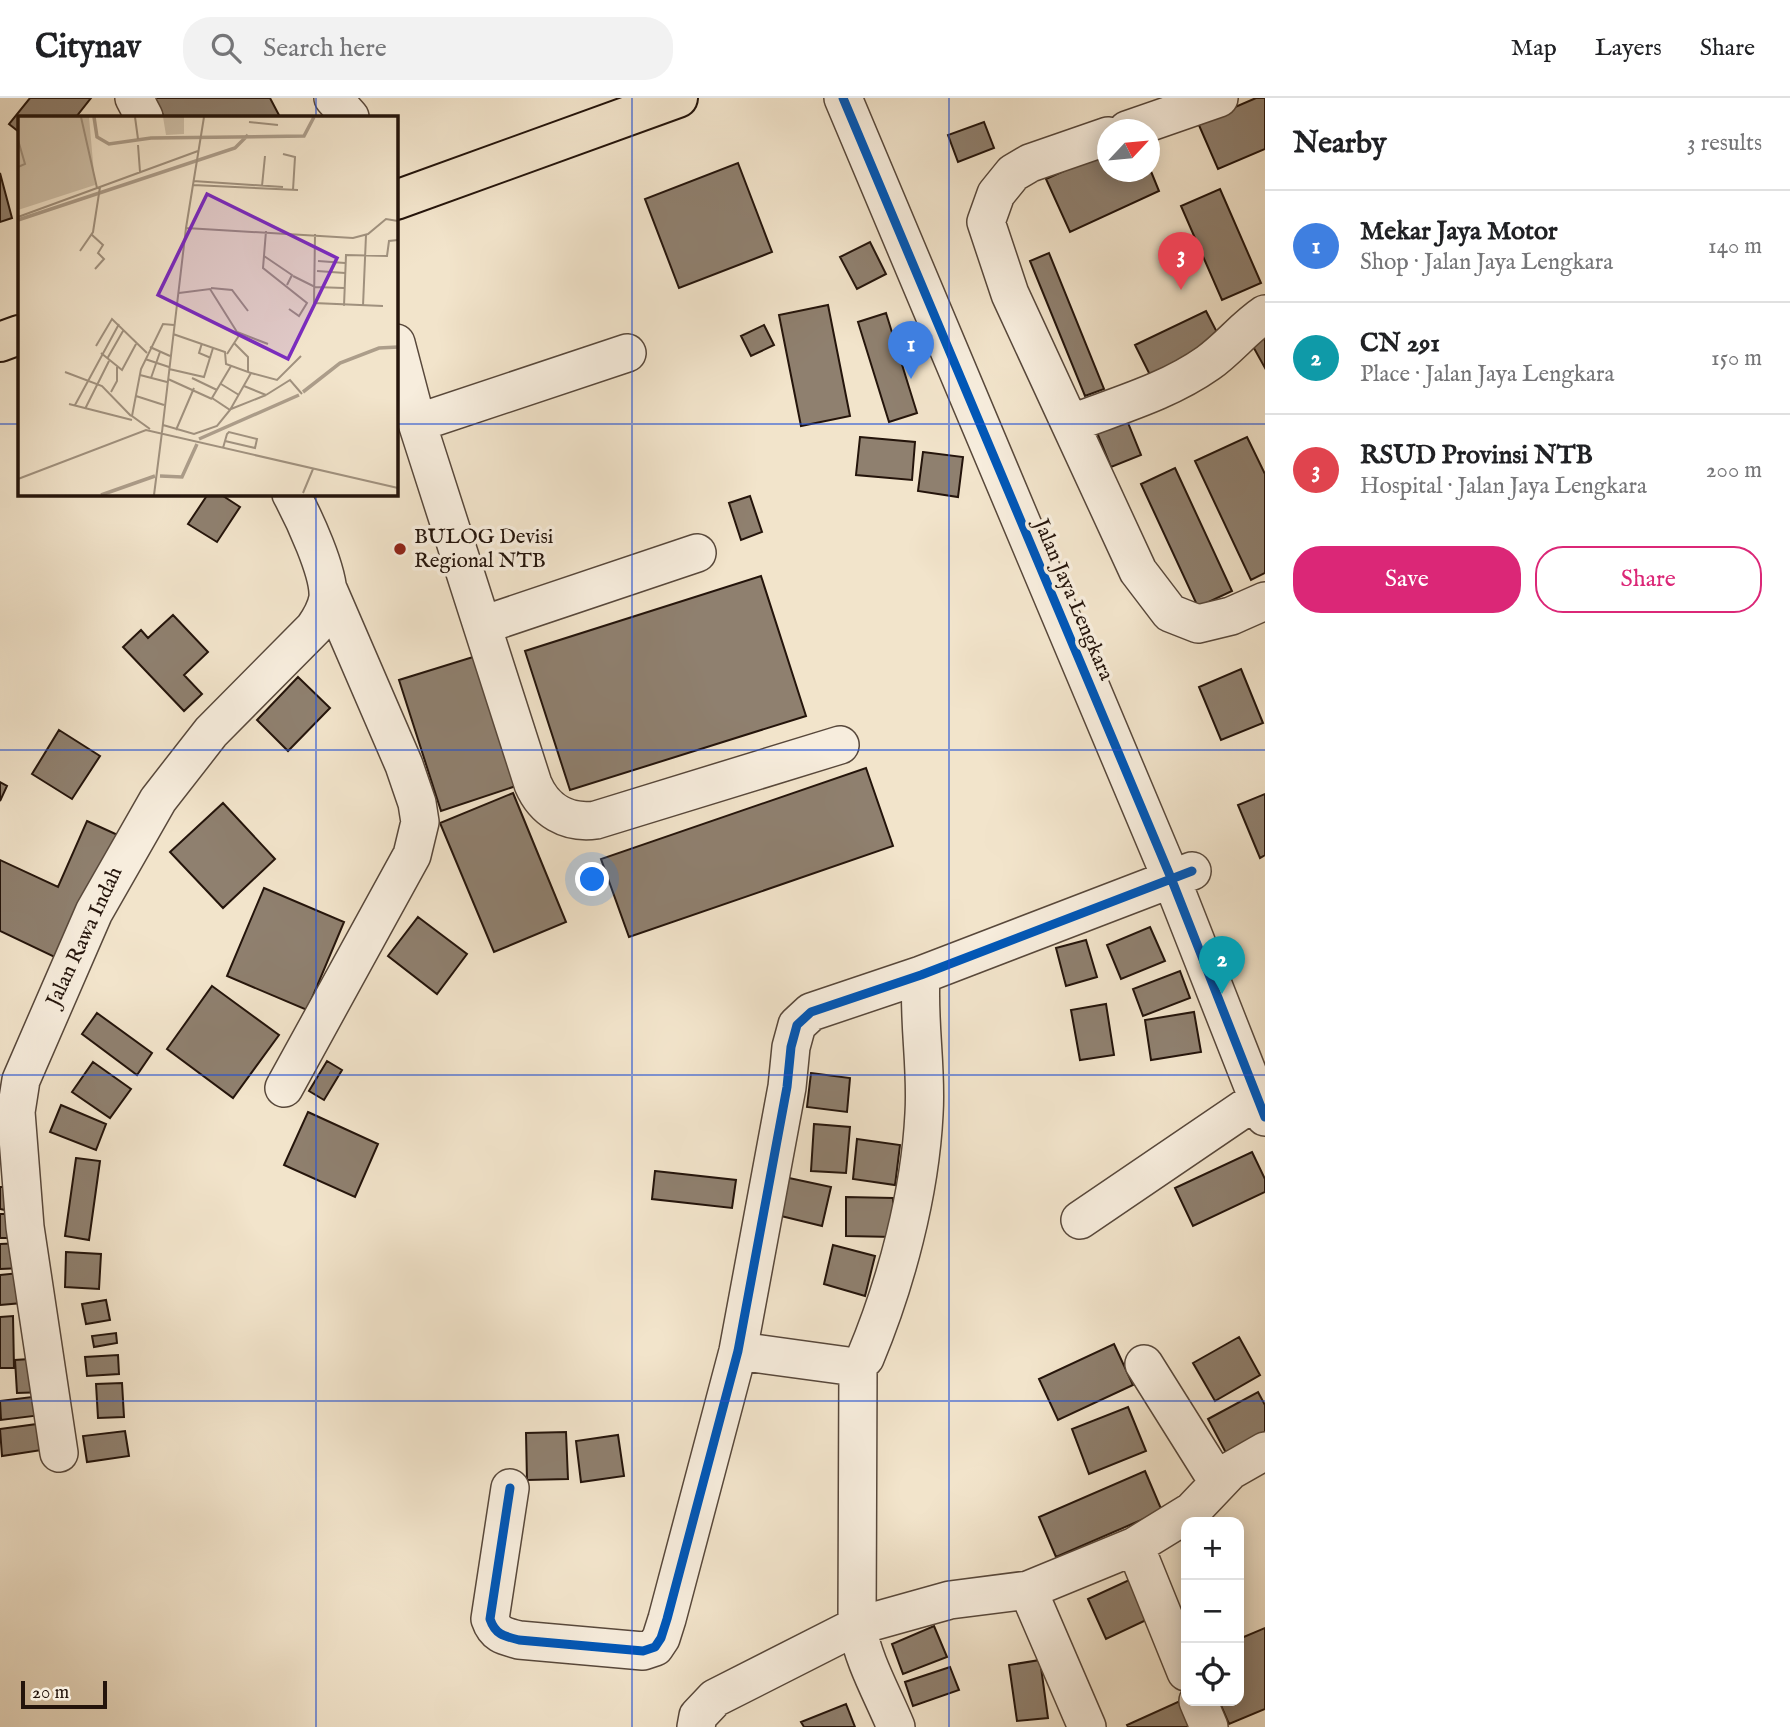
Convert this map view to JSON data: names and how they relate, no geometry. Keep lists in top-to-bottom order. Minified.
{"streets":{"street":["Jalan Jaya Lengkara","Jalan Rawa Indah"]},"places":["BULOG Devisi Regional NTB"],"scale_bar":"20 m","north":"top right","page":{"header":"Citynav","search":"Search here","nav":["Map","Layers","Share"],"heading":["Nearby","3 results"],"list":[{"mark":"1","name":"Mekar Jaya Motor","note":"Shop · Jalan Jaya Lengkara","value":"140 m"},{"mark":"2","name":"CN 291","note":"Place · Jalan Jaya Lengkara","value":"150 m"},{"mark":"3","name":"RSUD Provinsi NTB","note":"Hospital · Jalan Jaya Lengkara","value":"200 m"}],"pins":["3","1","2"],"buttons":["Save","Share"],"map_buttons":["+","−"],"scale":"20 m"}}
